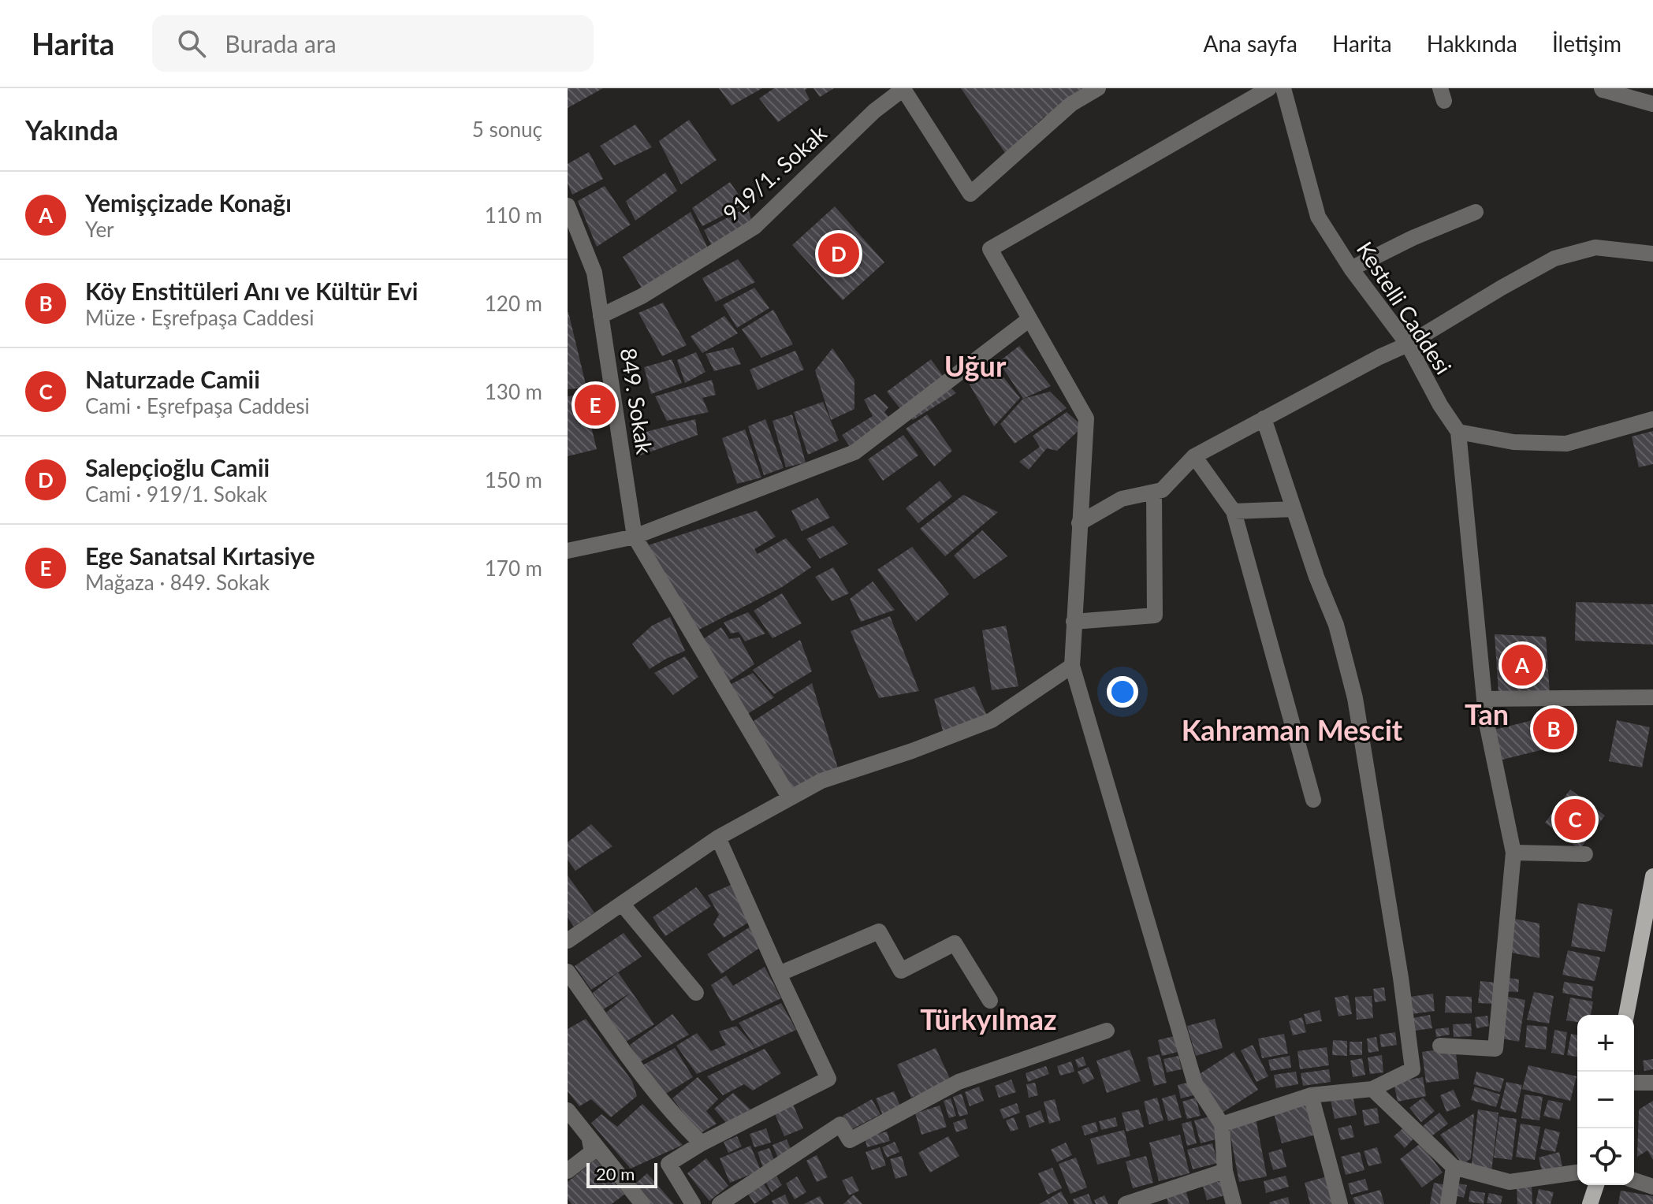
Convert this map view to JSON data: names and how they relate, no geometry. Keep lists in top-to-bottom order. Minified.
{"streets":{"street":["919/1. Sokak","Kestelli Caddesi","849. Sokak"]},"crossings":[["919/1. Sokak","849. Sokak"]],"districts":["Uğur","Tan","Kahraman Mescit","Türkyılmaz"],"scale_bar":"20 m","page":{"header":"Harita","search":"Burada ara","nav":["Ana sayfa","Harita","Hakkında","İletişim"],"heading":["Yakında","5 sonuç"],"list":[{"mark":"A","name":"Yemişçizade Konağı","note":"Yer","value":"110 m"},{"mark":"B","name":"Köy Enstitüleri Anı ve Kültür Evi","note":"Müze · Eşrefpaşa Caddesi","value":"120 m"},{"mark":"C","name":"Naturzade Camii","note":"Cami · Eşrefpaşa Caddesi","value":"130 m"},{"mark":"D","name":"Salepçioğlu Camii","note":"Cami · 919/1. Sokak","value":"150 m"},{"mark":"E","name":"Ege Sanatsal Kırtasiye","note":"Mağaza · 849. Sokak","value":"170 m"}],"pins":["D","E","A","B","C"],"map_buttons":["+","−"],"scale":"20 m"}}
